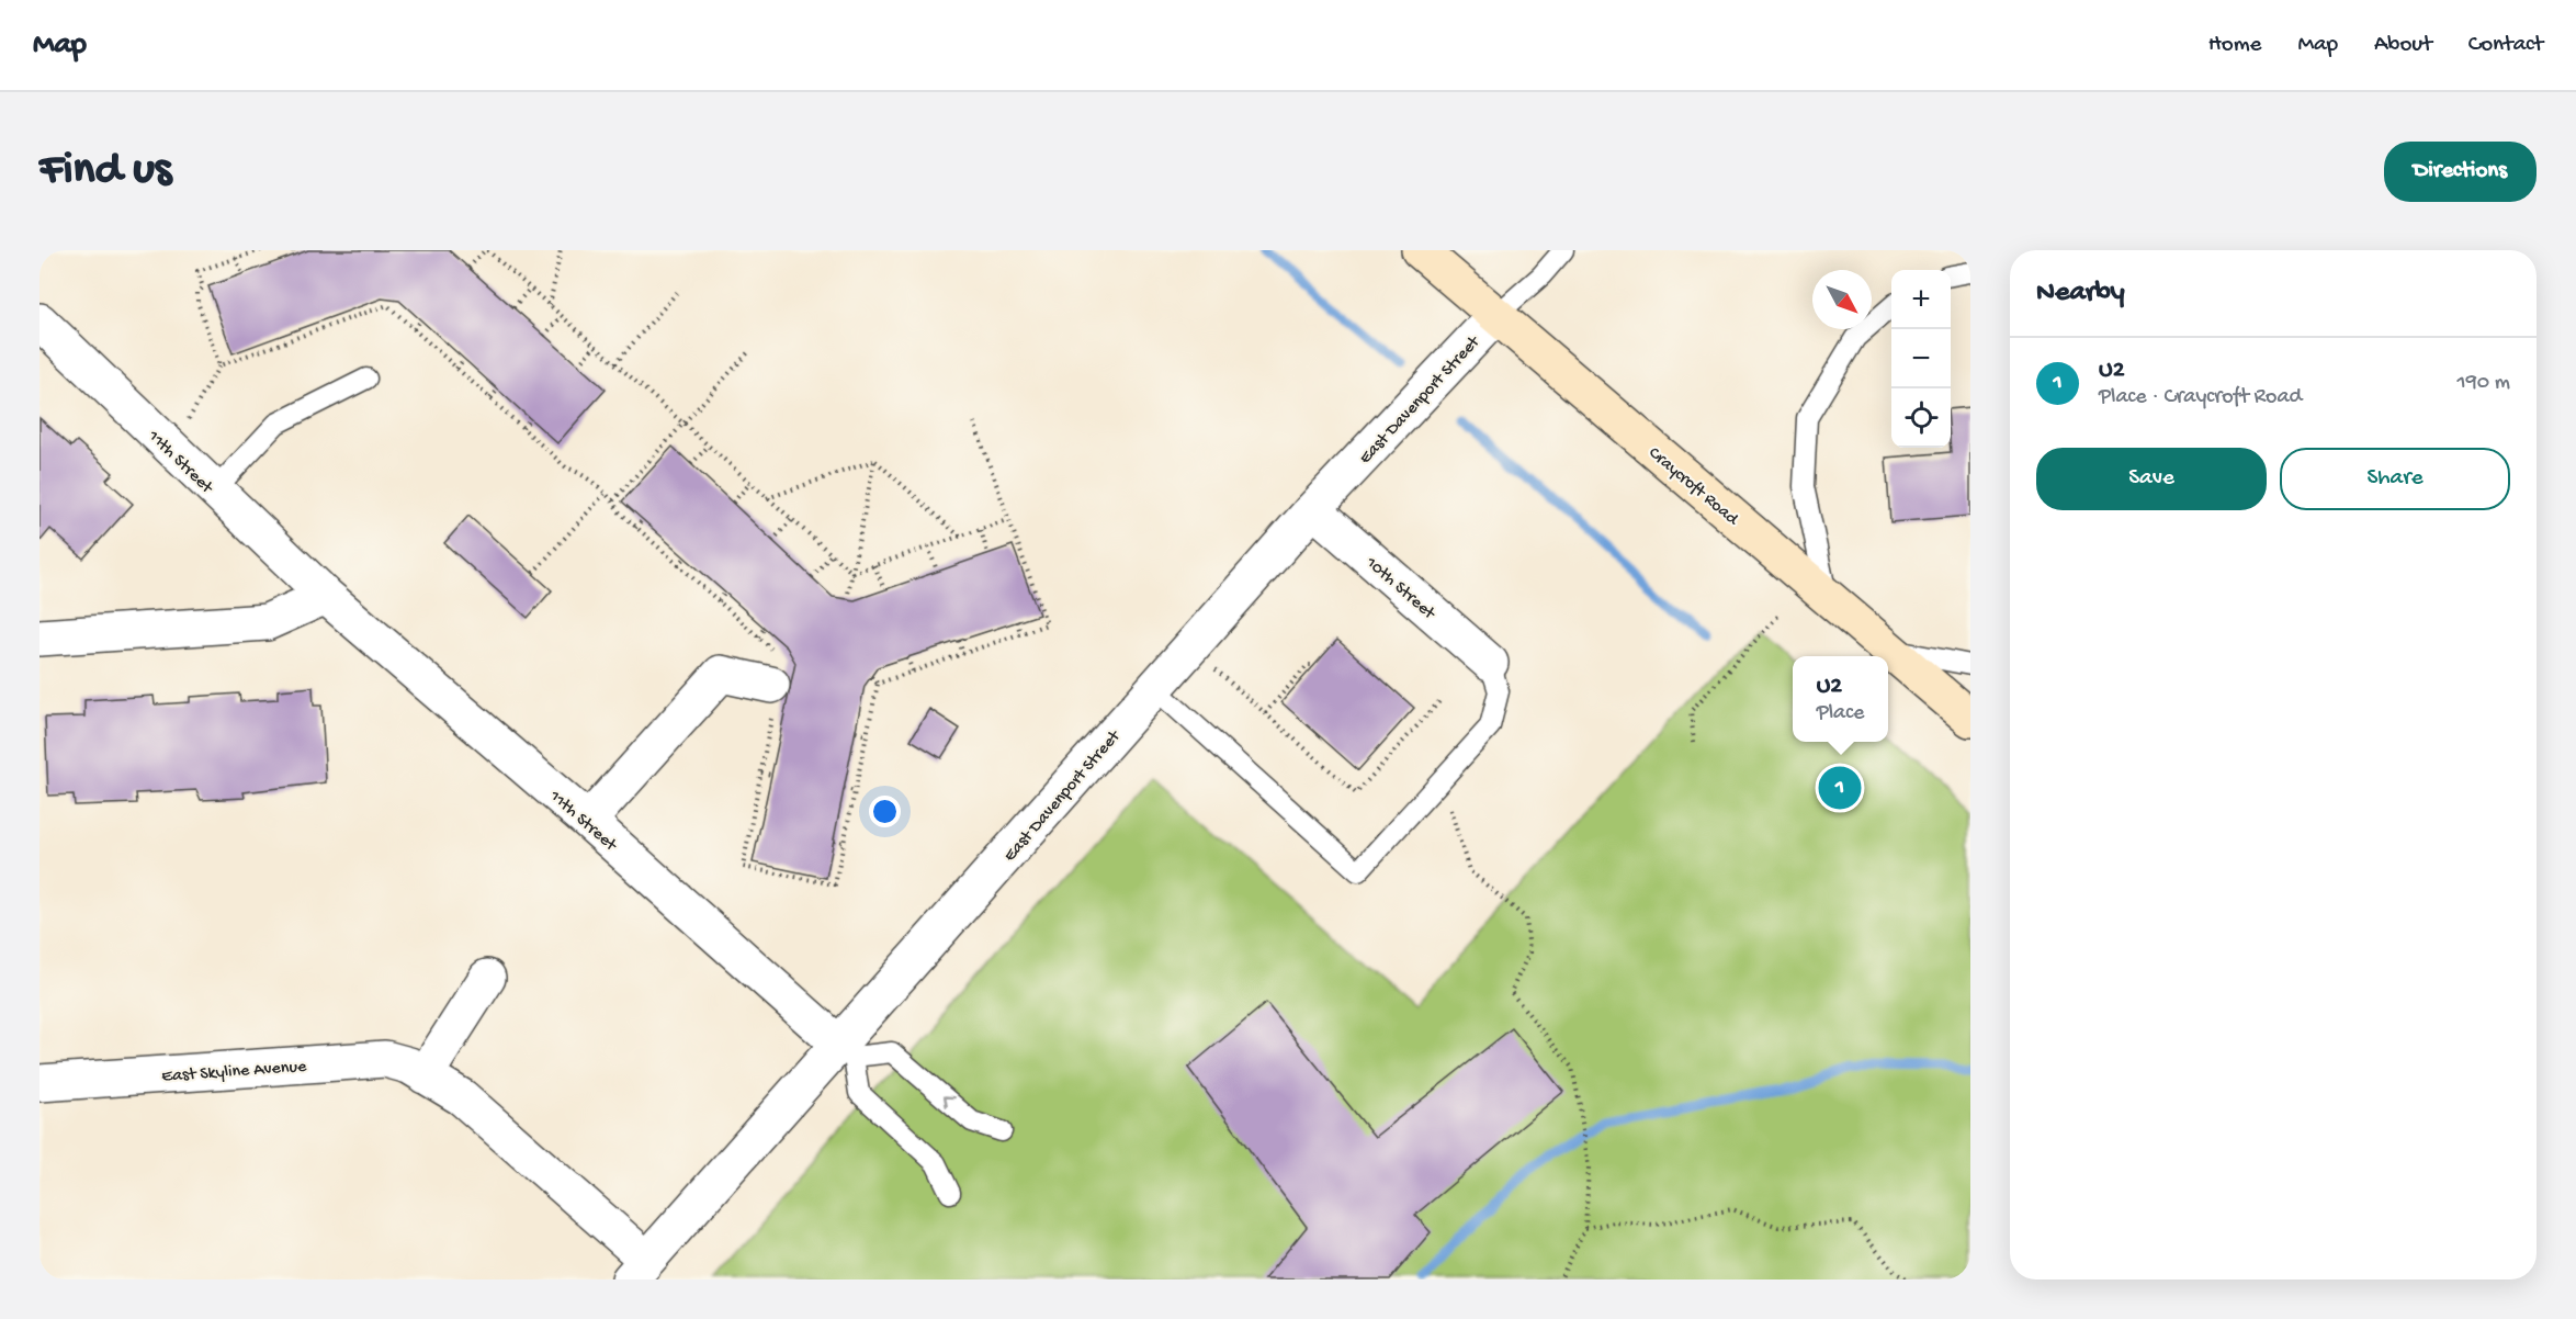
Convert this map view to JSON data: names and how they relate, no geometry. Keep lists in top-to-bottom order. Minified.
{"streets":{"street":["East Davenport Street","11th Street","Craycroft Road","10th Street","East Skyline Avenue"]},"crossings":[["East Davenport Street","11th Street"],["East Davenport Street","Craycroft Road"],["East Davenport Street","10th Street"],["East Davenport Street","East Skyline Avenue"]],"north":"bottom right","page":{"header":"Map","nav":["Home","Map","About","Contact"],"buttons":["Directions",["Save","Share"]],"title":"Find us","heading":"Nearby","map_buttons":["+","−"],"list":[{"mark":"1","name":"U2","note":"Place · Craycroft Road","value":"190 m"}],"popup":["U2","Place"],"pins":"1"}}
